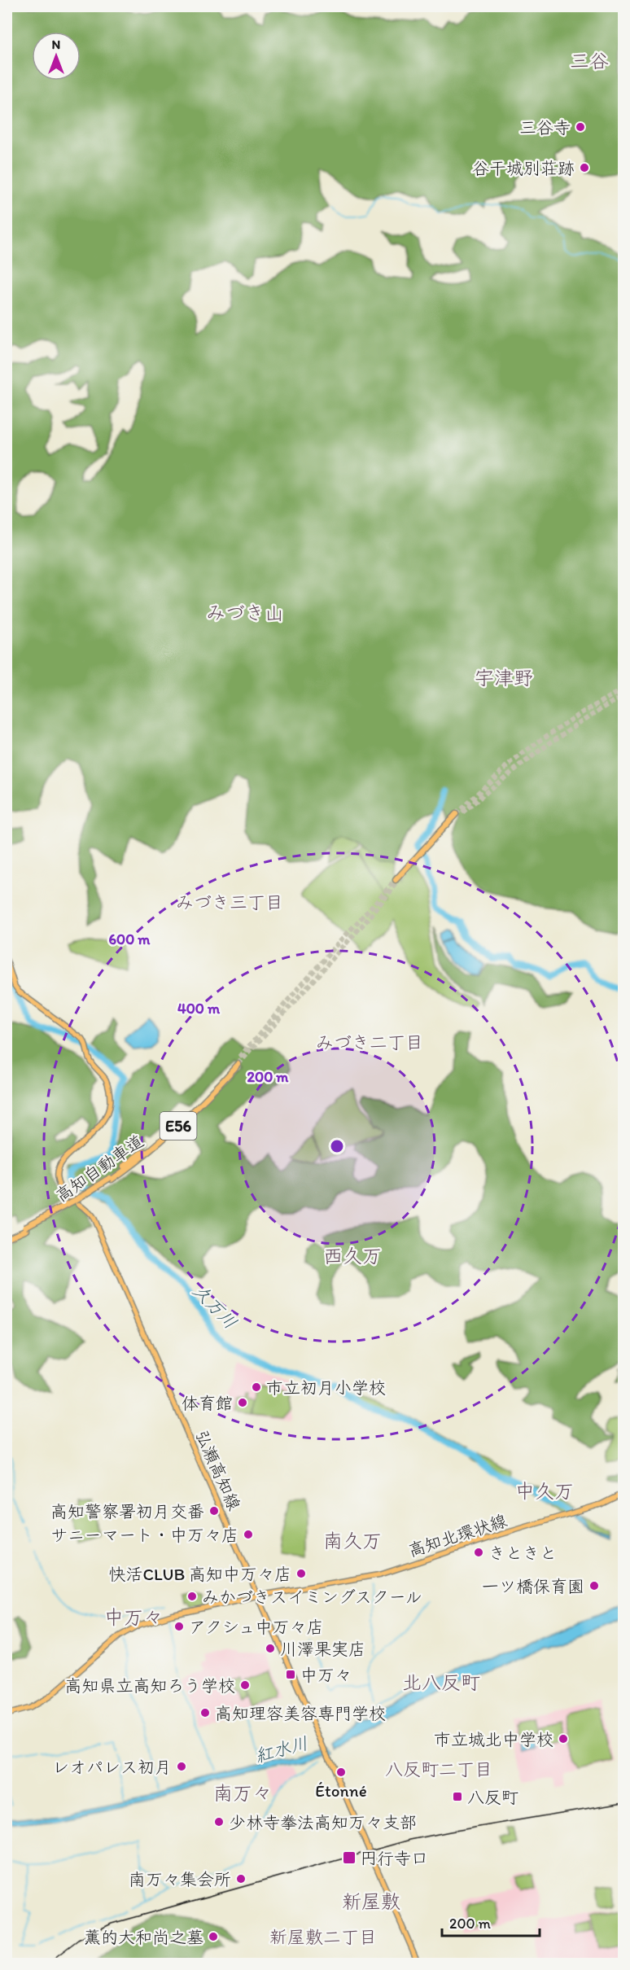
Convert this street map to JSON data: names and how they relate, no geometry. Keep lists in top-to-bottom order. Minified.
{"streets":{"highway":["E56","高知自動車道"],"main road":["弘瀬高知線","高知北環状線"]},"crossings":[["弘瀬高知線","高知北環状線"]],"districts":["三谷","みづき山","宇津野","みづき三丁目","みづき二丁目","西久万","中久万","南久万","中万々","北八反町","八反町二丁目","南万々","新屋敷","新屋敷二丁目"],"water":["久万川","紅水川"],"places":{"other":["三谷寺","谷干城別荘跡","市立初月小学校","体育館","高知警察署初月交番","サニーマート・中万々店","きときと","快活CLUB 高知中万々店","一ツ橋保育園","みかづきスイミングスクール","アクシュ中万々店","川澤果実店","高知県立高知ろう学校","高知理容美容専門学校","市立城北中学校","レオパレス初月","Étonné","少林寺拳法高知万々支部","南万々集会所","薫的大和尚之墓"],"transit":["中万々","八反町","円行寺口"]},"scale_bar":"200 m","north":"top","rings":["600 m","400 m","200 m"]}
